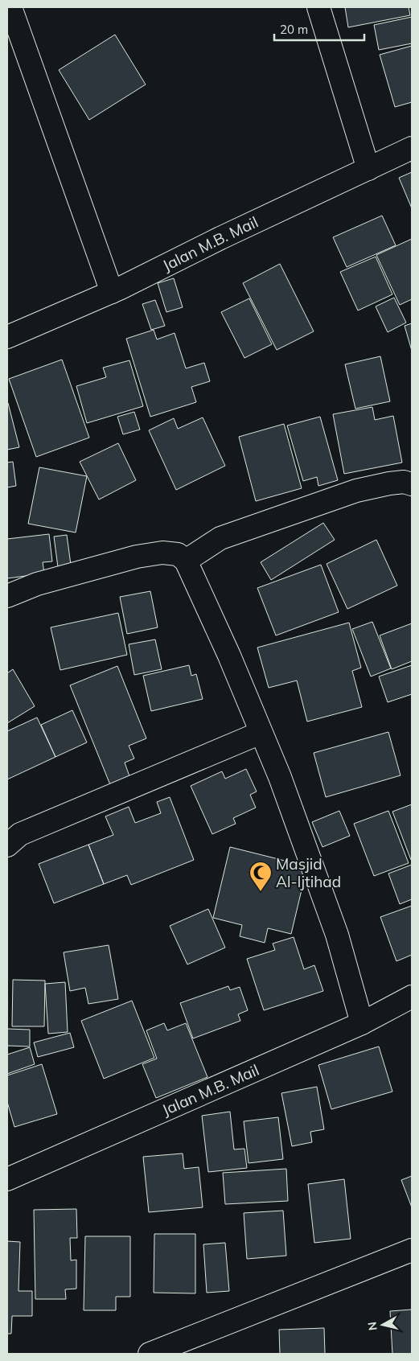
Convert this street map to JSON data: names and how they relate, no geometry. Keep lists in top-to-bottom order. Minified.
{"streets":{"street":["Jalan M.B. Mail"]},"places":{"mosque":["Masjid Al-Ijtihad"]},"scale_bar":"20 m","north":"left"}
